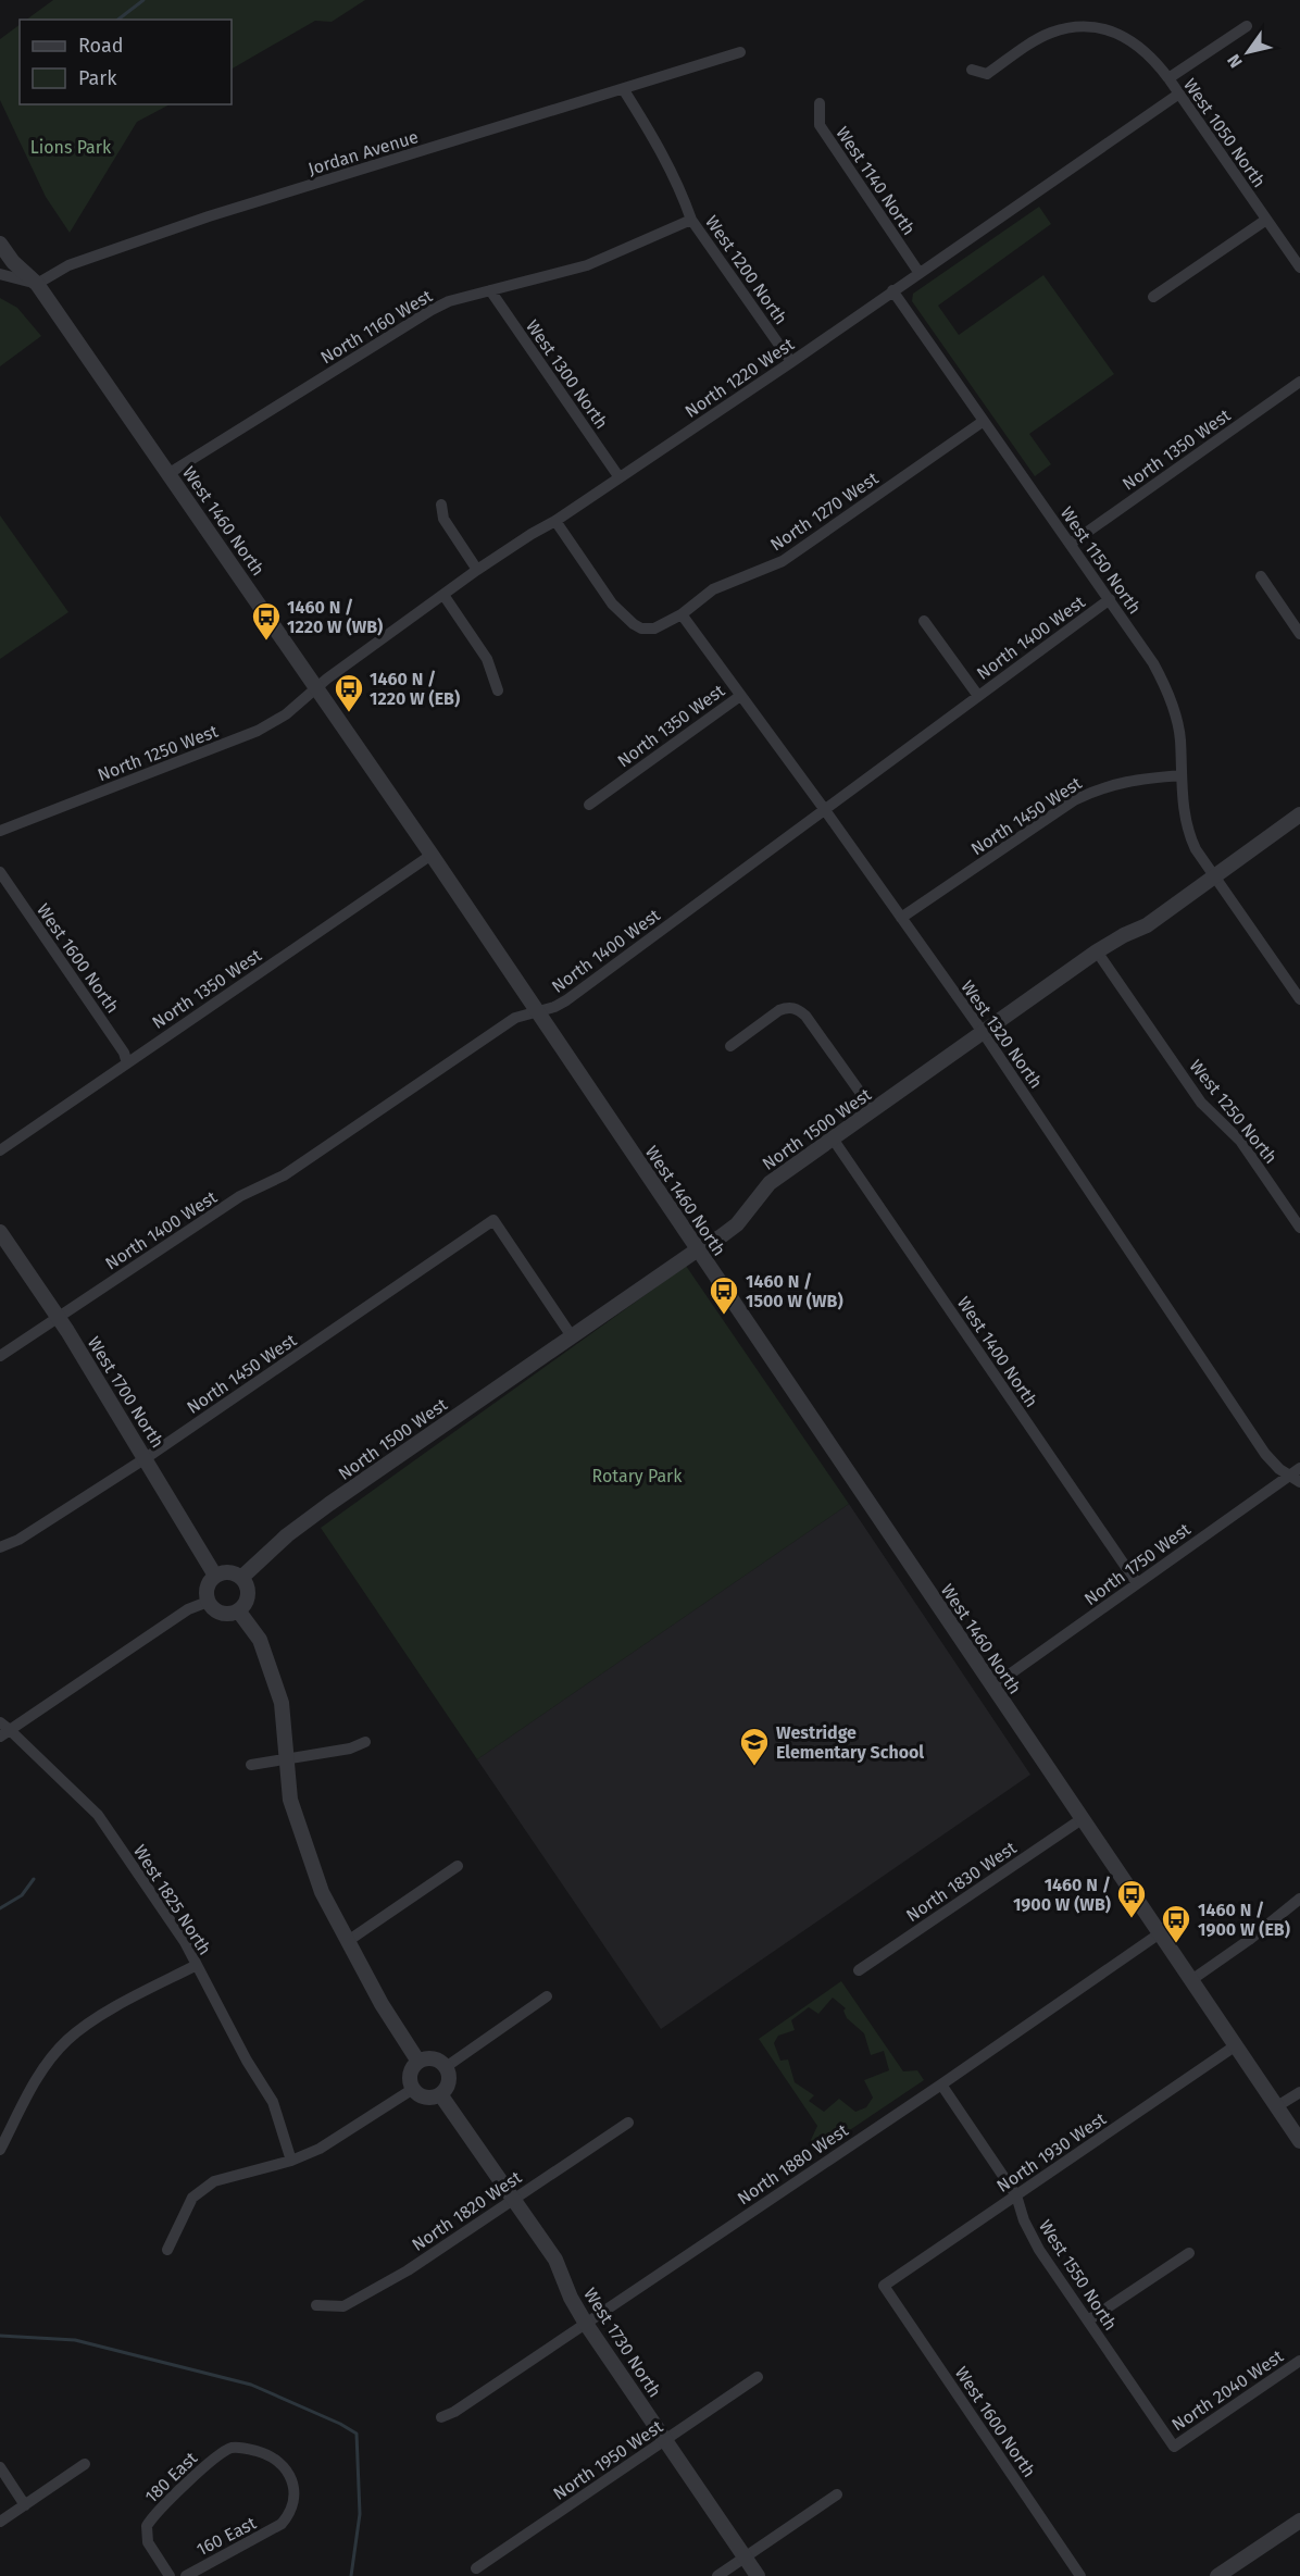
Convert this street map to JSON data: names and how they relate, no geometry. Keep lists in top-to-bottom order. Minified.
{"streets":{"street":["West 1050 North","Jordan Avenue","West 1140 North","West 1200 North","North 1160 West","West 1300 North","North 1220 West","North 1350 West","North 1270 West","West 1460 North","West 1150 North","North 1400 West","North 1250 West","North 1450 West","West 1600 North","West 1320 North","West 1250 North","North 1500 West","West 1400 North","West 1700 North","North 1750 West","North 1830 West","West 1825 North","North 1930 West","North 1880 West","North 1820 West","West 1550 North","West 1730 North","North 2040 West","North 1950 West","180 East","160 East"]},"crossings":[["West 1050 North","North 1220 West"],["Jordan Avenue","West 1200 North"],["Jordan Avenue","West 1460 North"],["West 1140 North","North 1220 West"],["West 1200 North","North 1160 West"],["West 1200 North","North 1220 West"],["North 1160 West","West 1300 North"],["North 1160 West","West 1460 North"],["West 1300 North","North 1220 West"],["North 1220 West","North 1270 West"],["North 1220 West","West 1460 North"],["North 1220 West","West 1150 North"],["North 1220 West","North 1250 West"],["North 1350 West","West 1460 North"],["North 1350 West","West 1150 North"],["North 1350 West","West 1600 North"],["North 1350 West","West 1320 North"],["North 1270 West","West 1150 North"],["North 1270 West","West 1320 North"],["West 1460 North","North 1400 West"],["West 1460 North","North 1250 West"],["West 1460 North","North 1500 West"],["West 1460 North","North 1750 West"],["West 1460 North","North 1830 West"],["West 1460 North","North 1930 West"],["West 1460 North","North 1880 West"],["West 1150 North","North 1400 West"],["West 1150 North","North 1450 West"],["West 1150 North","North 1500 West"],["North 1400 West","West 1320 North"],["North 1400 West","West 1700 North"],["North 1450 West","West 1320 North"],["North 1450 West","North 1500 West"],["North 1450 West","West 1700 North"],["West 1600 North","North 1930 West"],["West 1320 North","North 1500 West"],["West 1320 North","North 1750 West"],["West 1250 North","North 1500 West"],["North 1500 West","West 1400 North"],["North 1500 West","West 1700 North"],["West 1400 North","North 1750 West"],["North 1930 West","West 1550 North"],["North 1880 West","West 1550 North"],["North 1880 West","West 1730 North"],["North 1820 West","West 1730 North"],["West 1550 North","North 2040 West"],["West 1730 North","North 1950 West"],["180 East","160 East"]],"parks":["Lions Park","Rotary Park"],"places":{"bus stop":["1460 N / 1220 W (WB)","1460 N / 1220 W (EB)","1460 N / 1500 W (WB)","1460 N / 1900 W (WB)","1460 N / 1900 W (EB)"],"school or university":["Westridge Elementary School"]},"legend":["Road","Park"],"north":"bottom left"}
